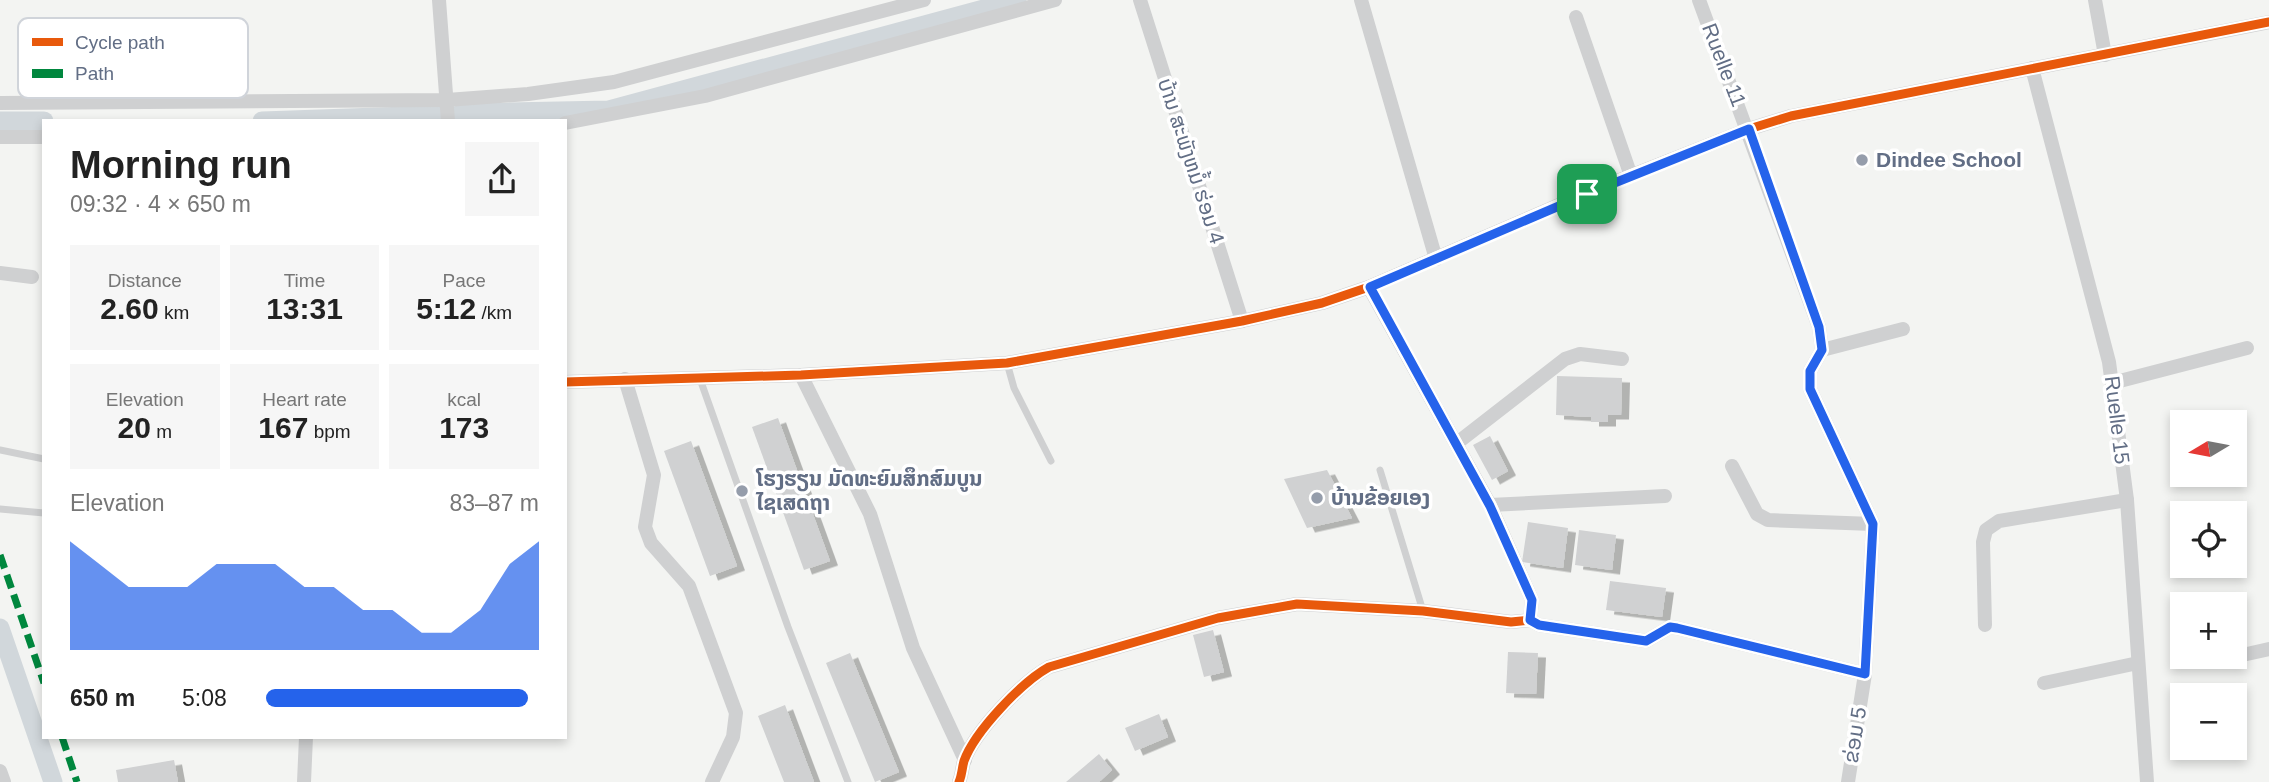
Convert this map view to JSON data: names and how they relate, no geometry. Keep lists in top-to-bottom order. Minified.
{"streets":{"street":["Ruelle 11","ບ້ານ ສະພັງຫມໍ້ ຮ່ອມ 4","Ruelle 15","ຂ່ອມ 5"]},"places":["Dindee School","ໂຮງຮຽນ ມັດທະຍົມສຶກສົມບູນ ໄຊເສດຖາ","ບ້ານຂ້ອຍເອງ"],"legend":["Cycle path","Path"],"north":"left","page":{"heading":["Morning run","09:32 · 4 × 650 m"],"stats":[["Distance","2.60 km"],["Time","13:31"],["Pace","5:12 /km"],["Elevation","20 m"],["Heart rate","167 bpm"],["kcal","173"]],"map_buttons":["+","−"],"chart":["Elevation","83–87 m"],"list":[{"name":"650 m","note":"5:08"}]}}
